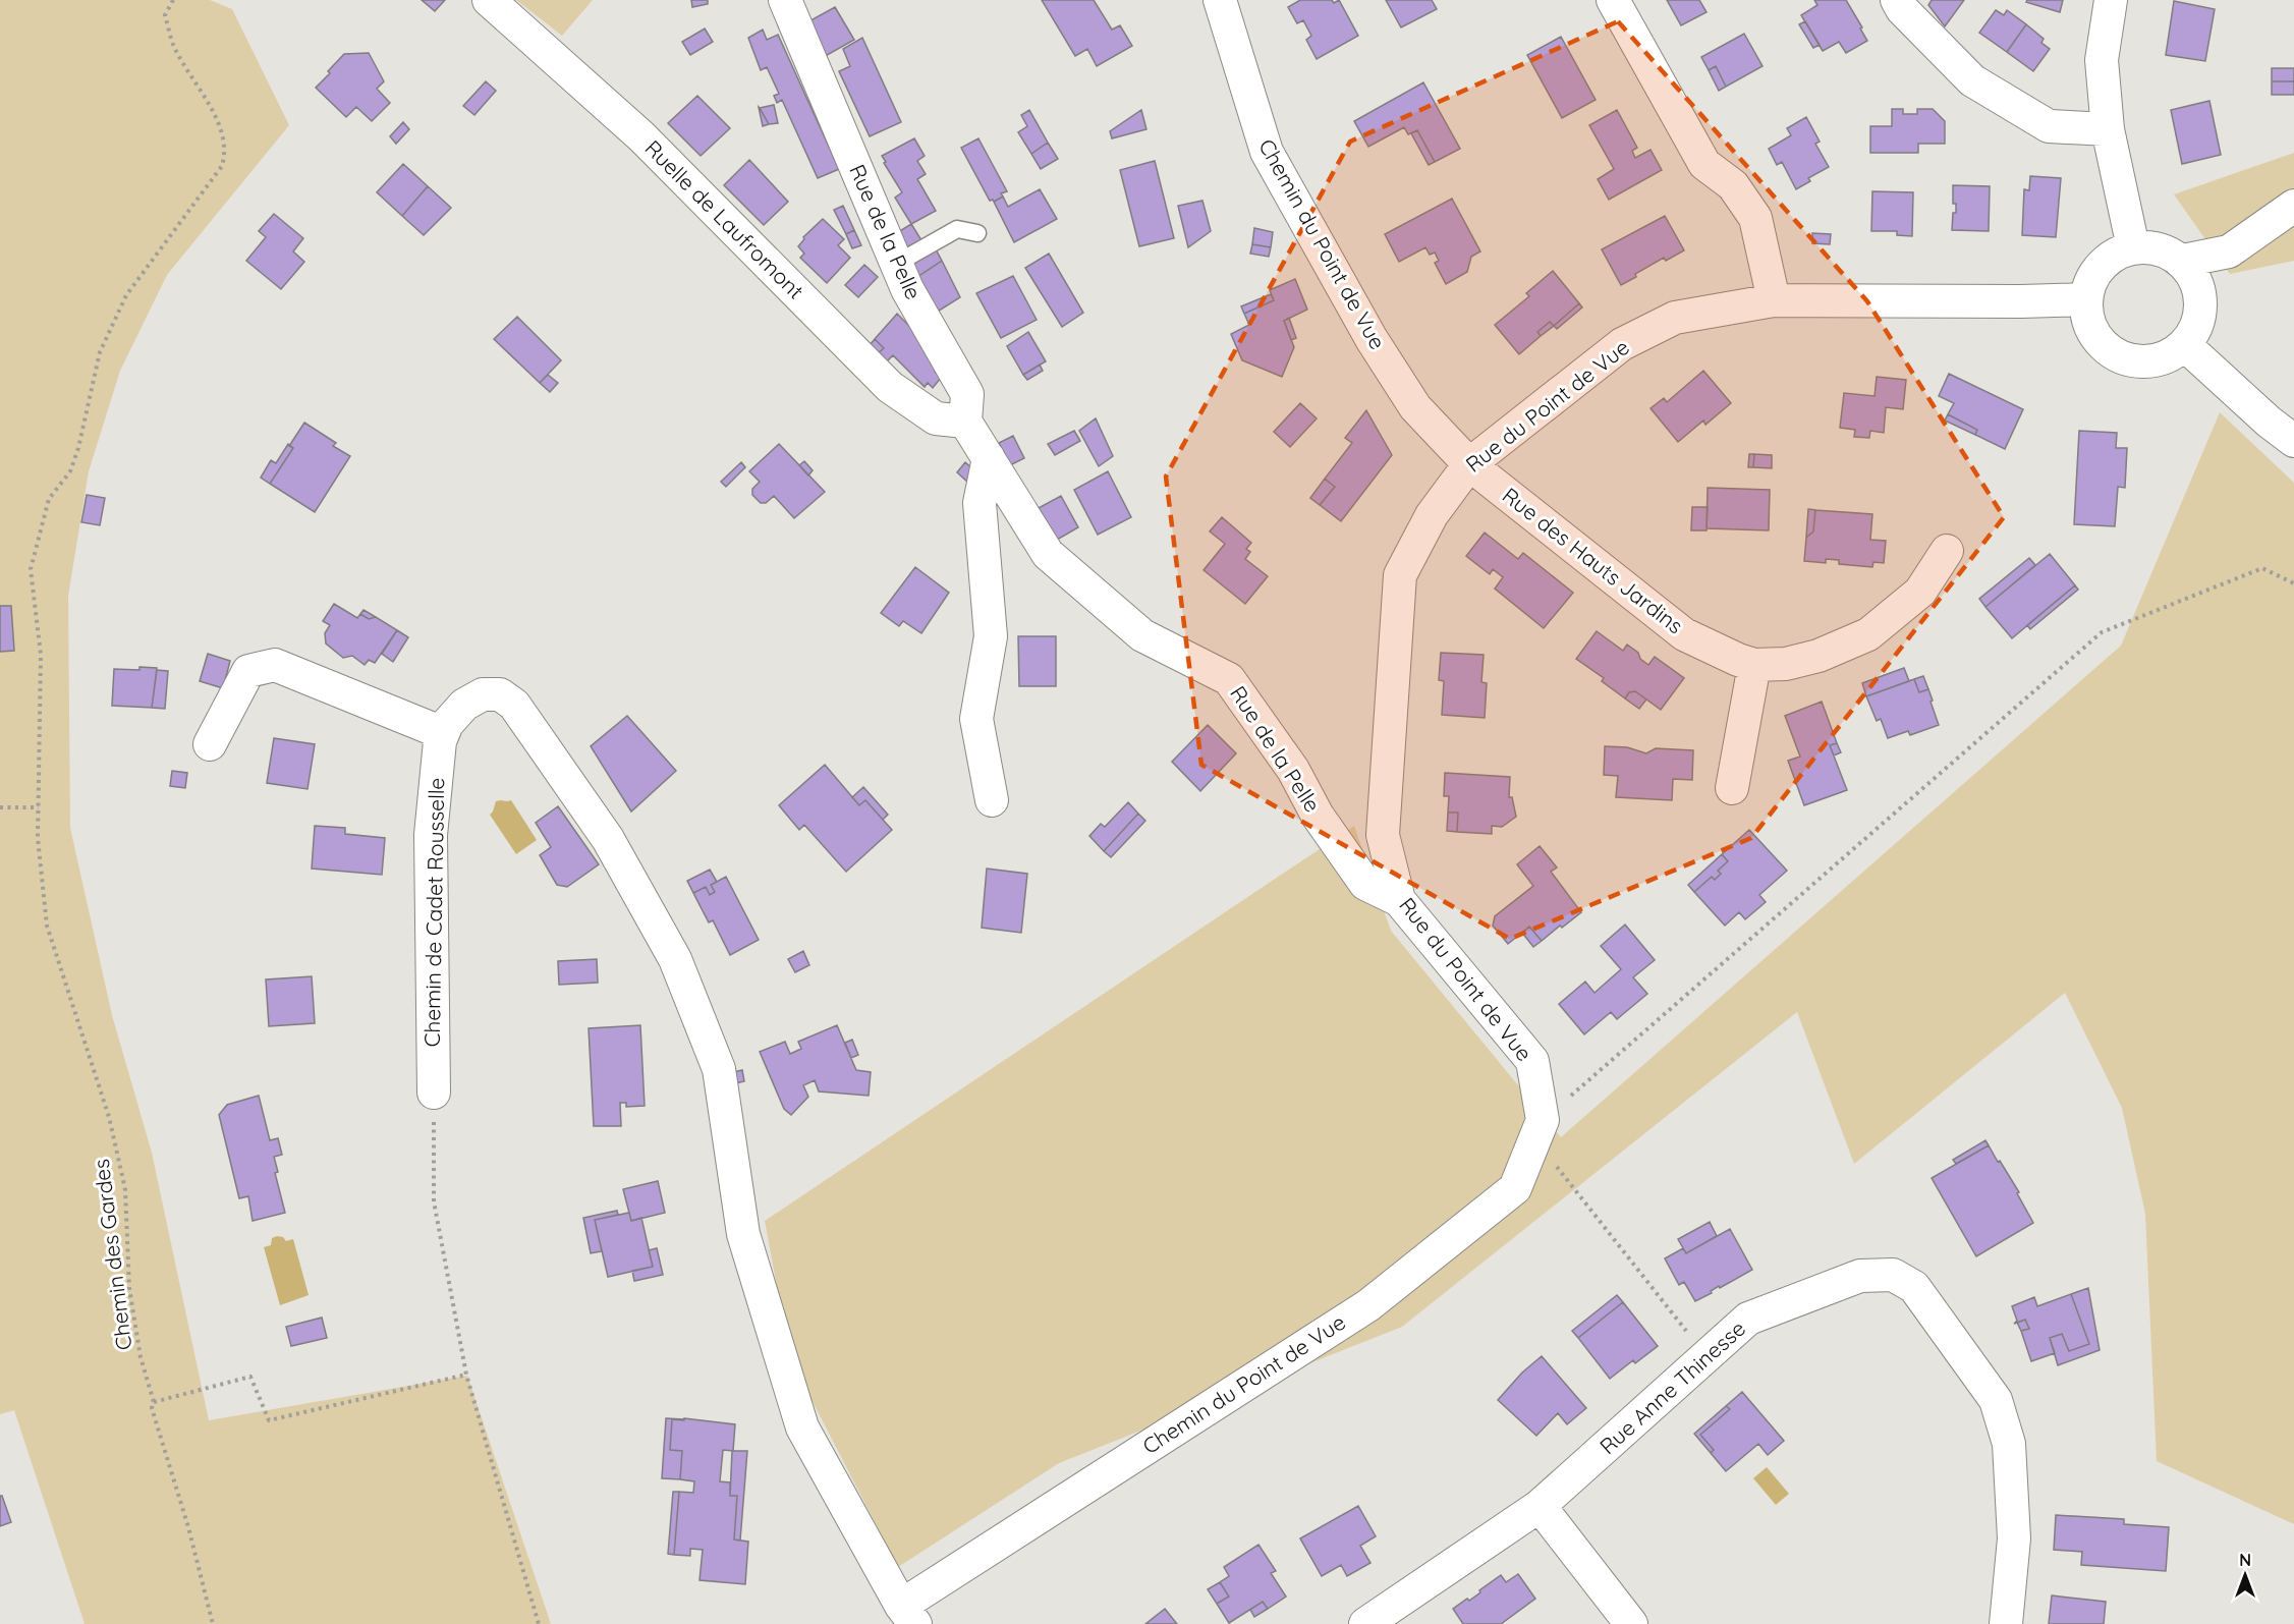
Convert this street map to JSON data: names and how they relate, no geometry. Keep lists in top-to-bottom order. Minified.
{"streets":{"street":["Ruelle de Laufromont","Rue de la Pelle","Chemin du Point de Vue","Rue du Point de Vue","Rue des Hauts Jardins","Chemin de Cadet Rousselle","Rue Anne Thinesse"],"path":["Chemin des Gardes"]},"crossings":[["Ruelle de Laufromont","Rue de la Pelle"],["Rue de la Pelle","Rue du Point de Vue"],["Chemin du Point de Vue","Rue du Point de Vue"],["Chemin du Point de Vue","Rue des Hauts Jardins"],["Chemin du Point de Vue","Chemin de Cadet Rousselle"],["Rue du Point de Vue","Rue des Hauts Jardins"]],"north":"top"}
